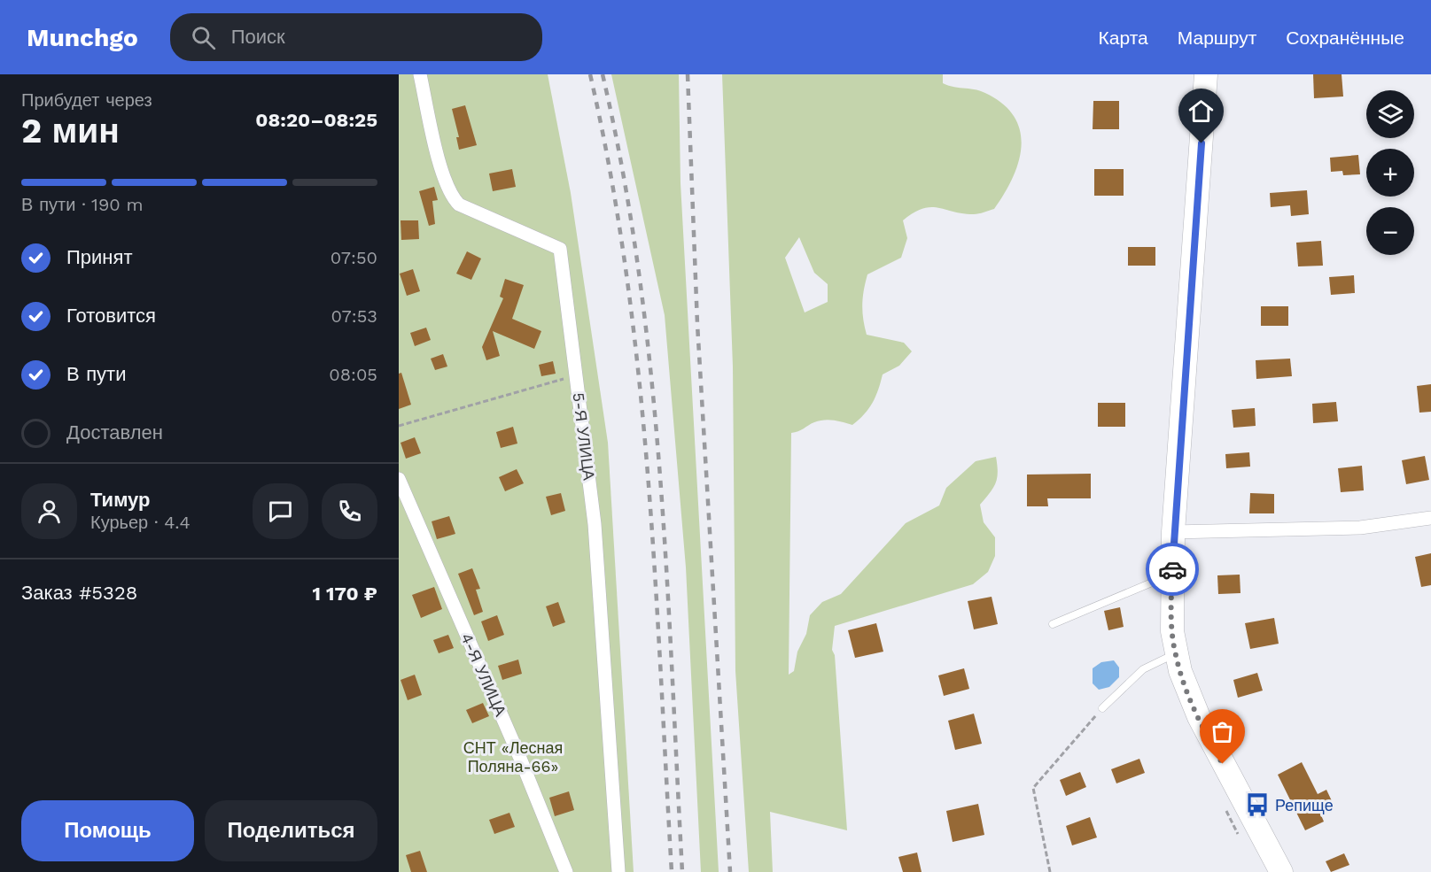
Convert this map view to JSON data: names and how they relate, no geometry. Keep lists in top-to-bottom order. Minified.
{"streets":{"street":["5-Я УЛИЦА","4-Я УЛИЦА"]},"parks":["СНТ «Лесная Поляна-66»"],"places":{"bus stop":["Репище"]},"page":{"header":"Munchgo","search":"Поиск","nav":["Карта","Маршрут","Сохранённые"],"heading":["2 мин","Прибудет через","08:20–08:25"],"panel":["Тимур","Курьер · 4.4","Заказ #5328","1 170 ₽"],"map_buttons":["+","−"],"bar":"В пути · 190 m","list":[["Принят","07:50"],["Готовится","07:53"],["В пути","08:05"],"Доставлен"],"buttons":["Помощь","Поделиться"]}}
